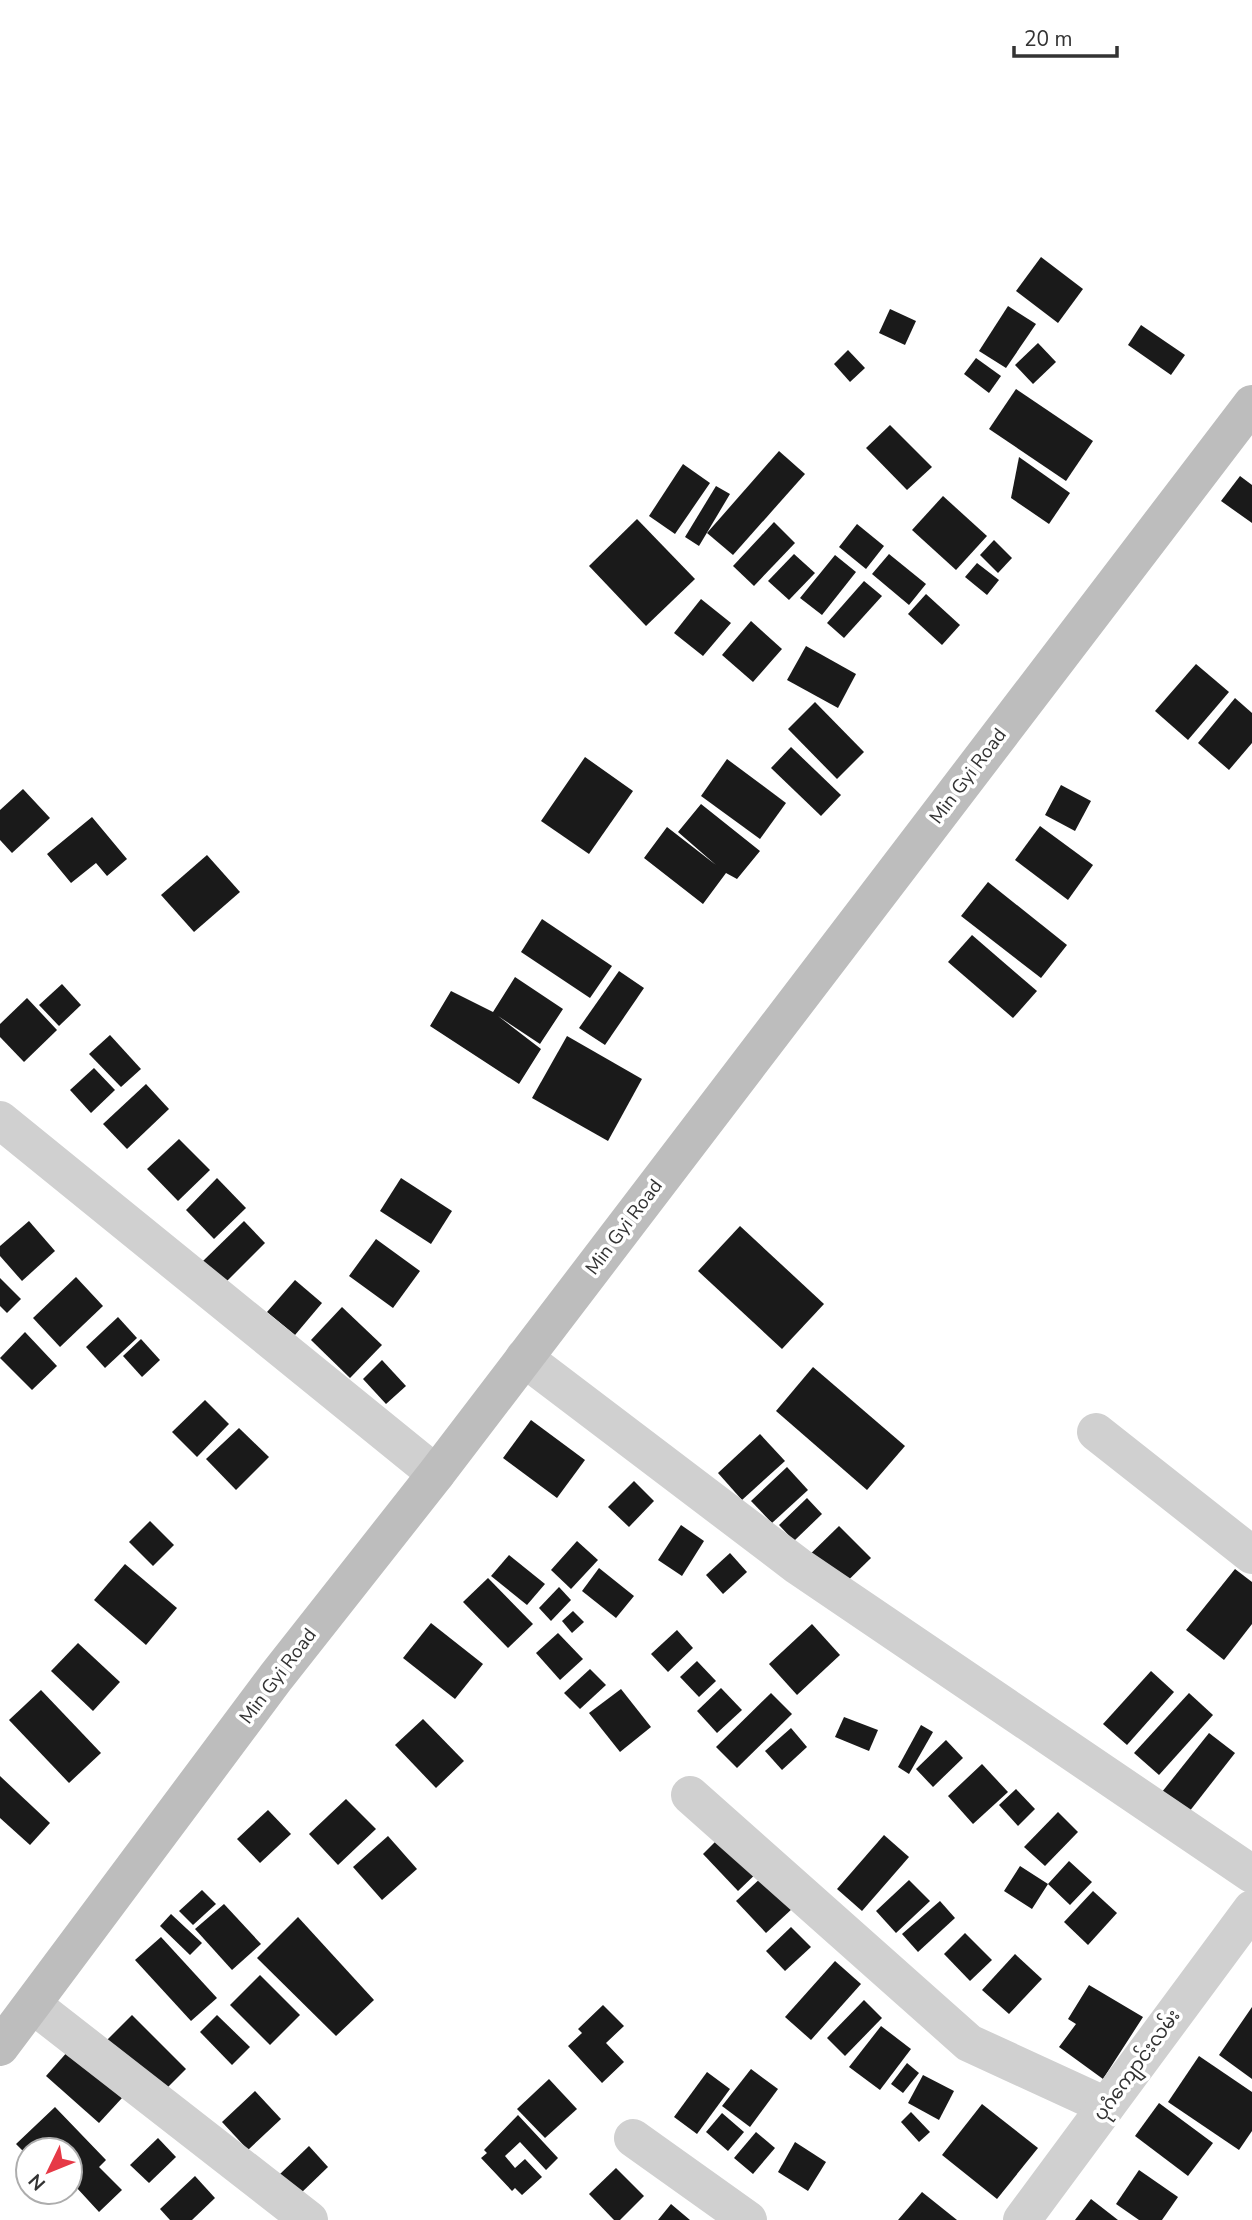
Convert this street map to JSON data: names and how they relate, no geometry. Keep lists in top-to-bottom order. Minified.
{"streets":{"main road":["Min Gyi Road"],"street":["ပုဂံကျောင်းလမ်း"]},"scale_bar":"20 m","north":"bottom left"}
